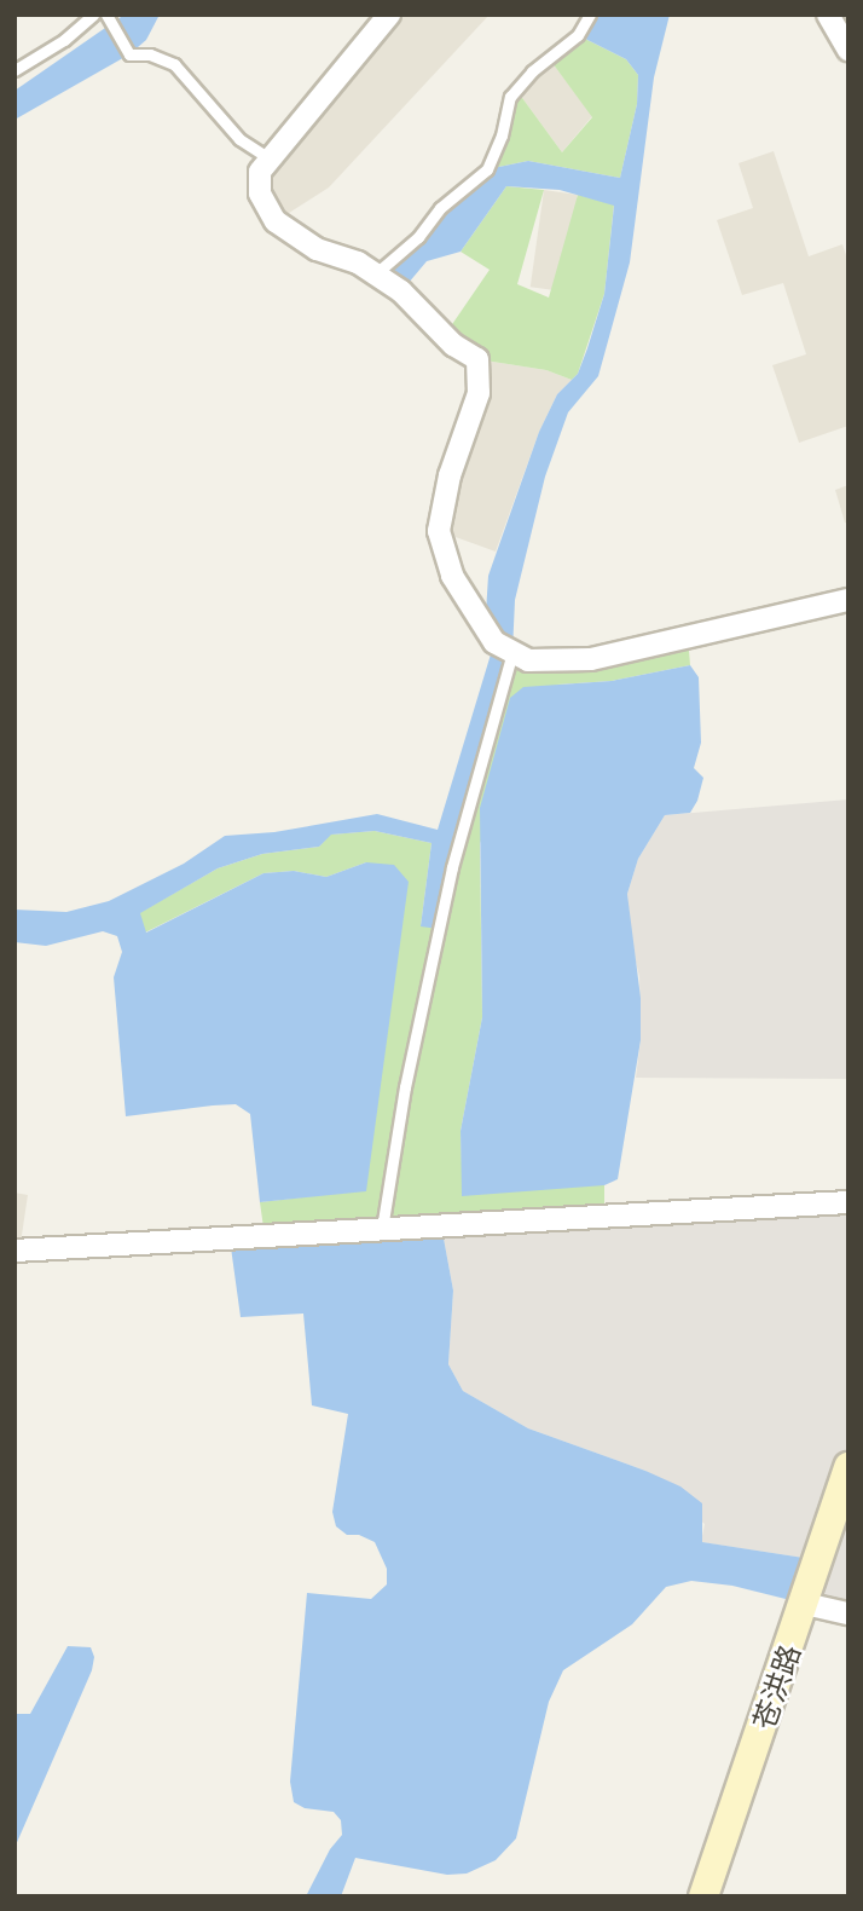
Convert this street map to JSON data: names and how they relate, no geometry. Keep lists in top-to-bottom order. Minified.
{"streets":{"main road":["苍洪路"]}}
